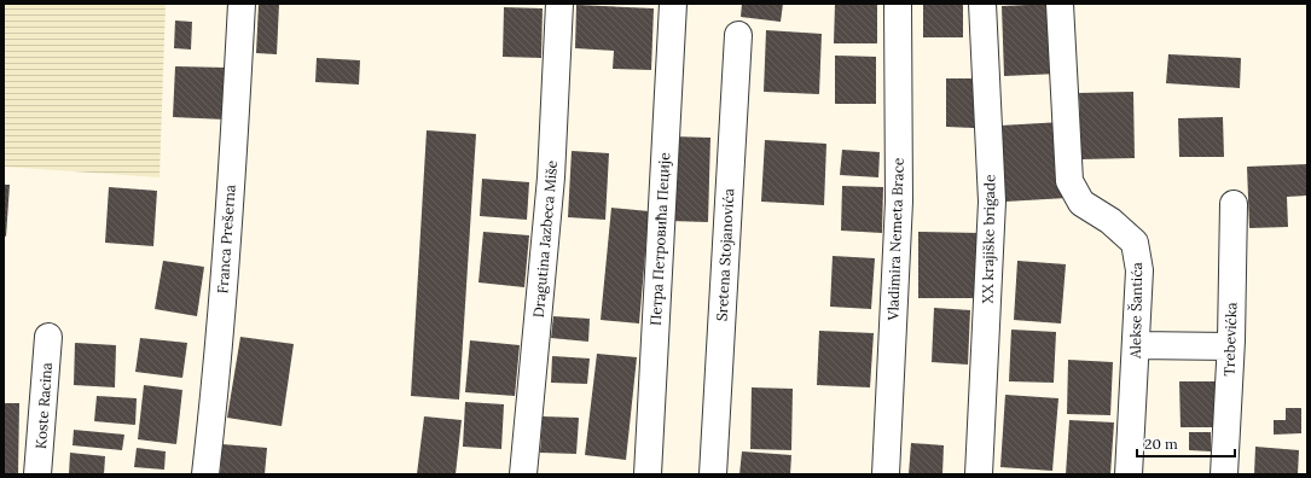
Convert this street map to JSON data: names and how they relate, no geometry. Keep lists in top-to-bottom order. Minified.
{"streets":{"street":["Franca Prešerna","Dragutina Jazbeca Miše","Петра Петровића Пеције","Vladimira Nemeta Brace","XX krajiške brigade","Sretena Stojanovića","Alekse Šantića","Trebevićka","Koste Racina"]},"scale_bar":"20 m"}
